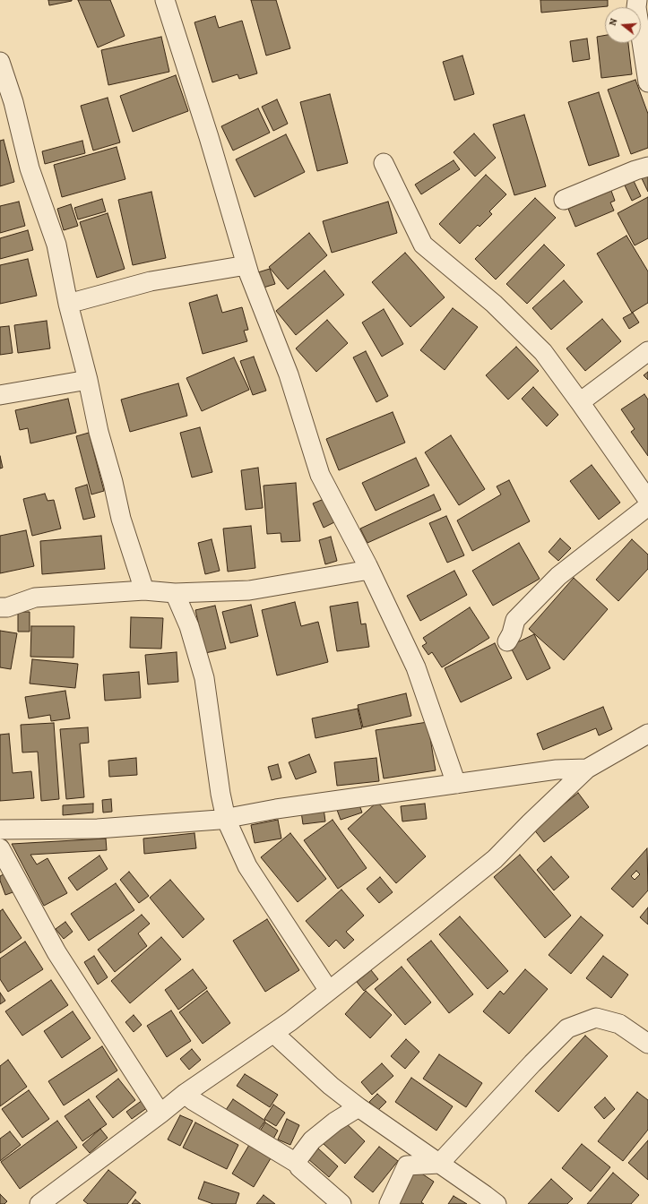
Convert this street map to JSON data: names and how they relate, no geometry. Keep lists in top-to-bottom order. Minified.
{"north":"left"}
